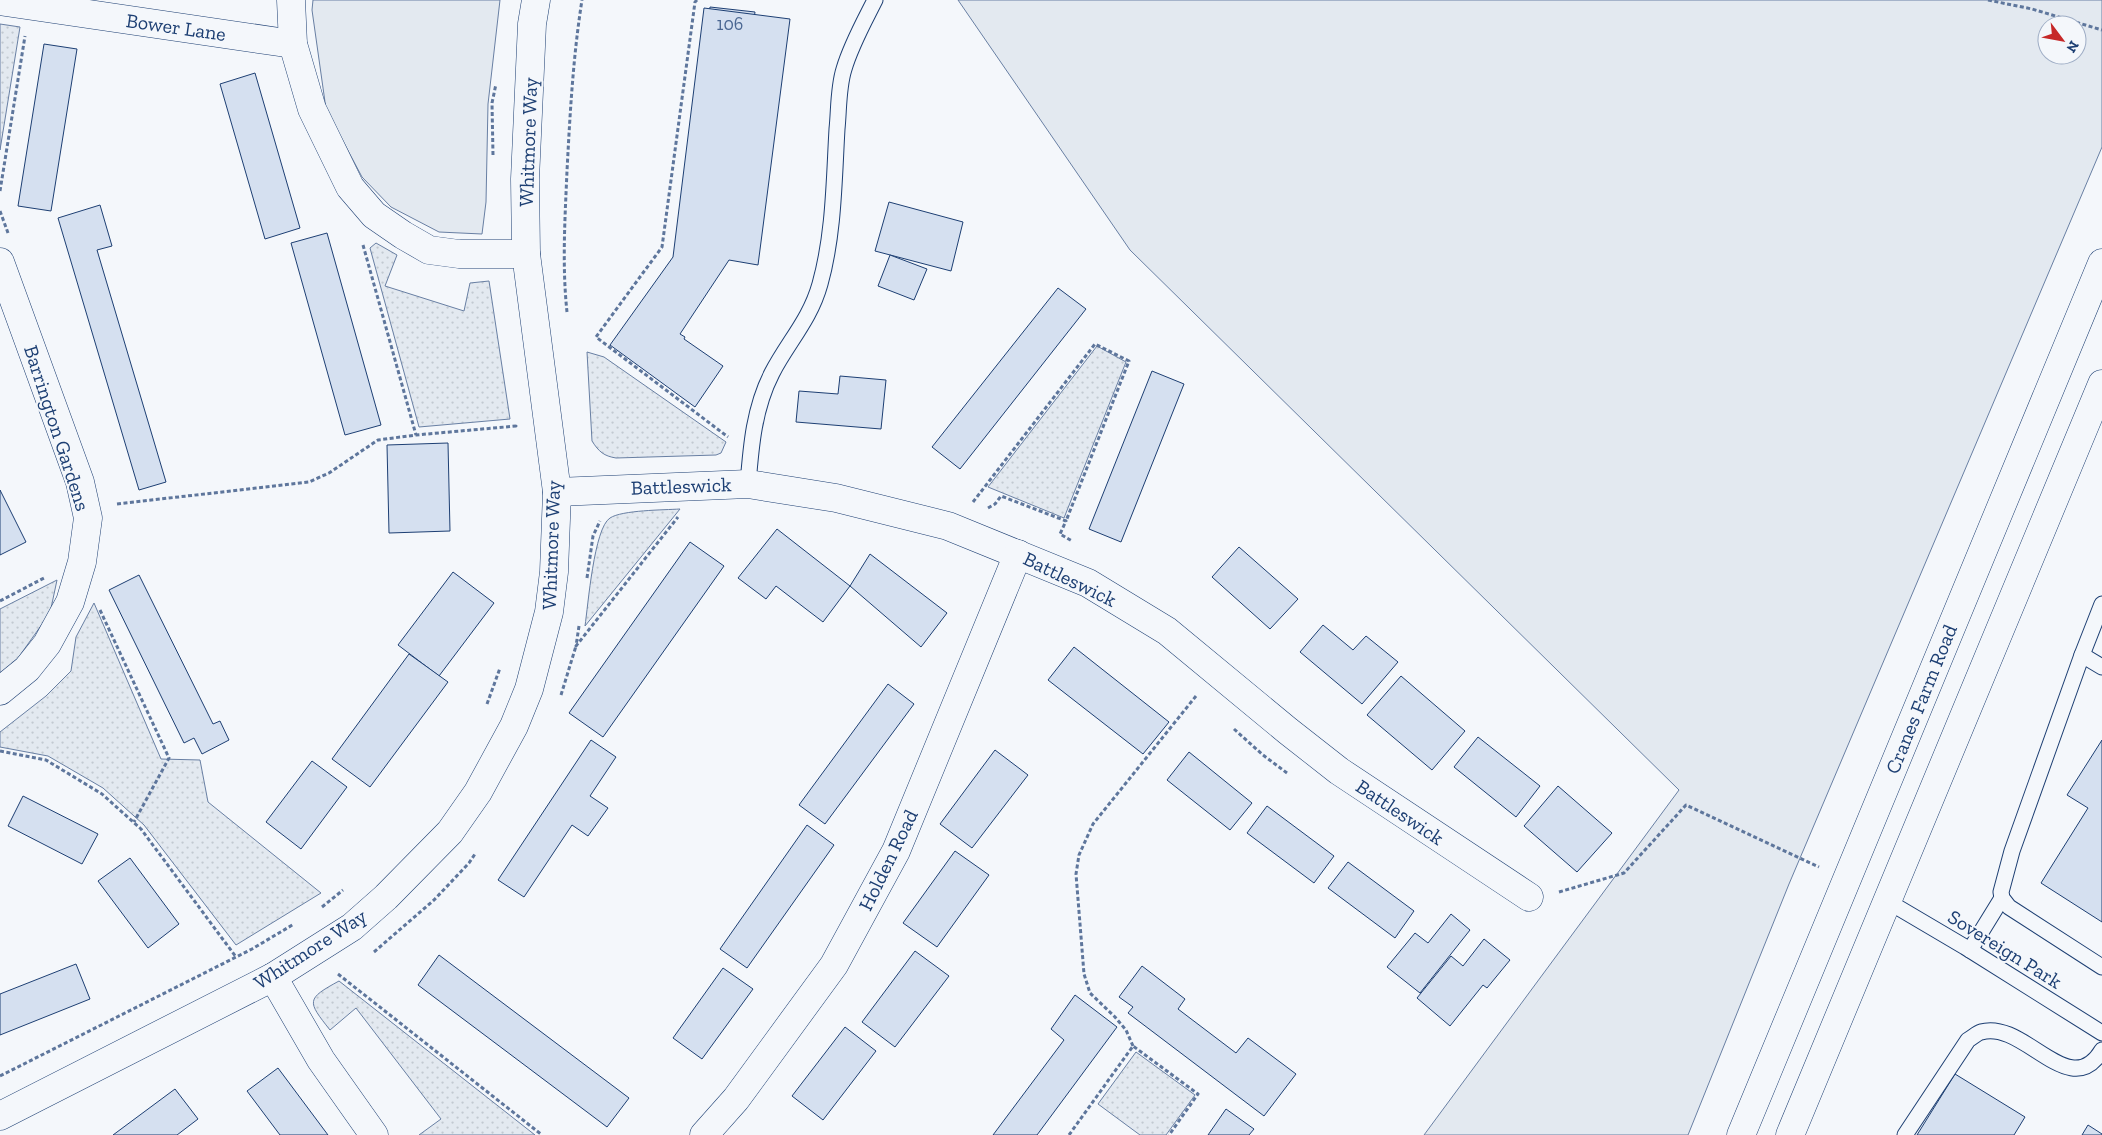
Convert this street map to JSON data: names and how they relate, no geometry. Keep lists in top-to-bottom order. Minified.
{"streets":{"street":["Bower Lane","Whitmore Way","Barrington Gardens","Battleswick","Cranes Farm Road","Holden Road"],"lane":["Sovereign Park"]},"crossings":[["Whitmore Way","Battleswick"],["Battleswick","Holden Road"]],"house_numbers":["106"],"north":"bottom right"}
